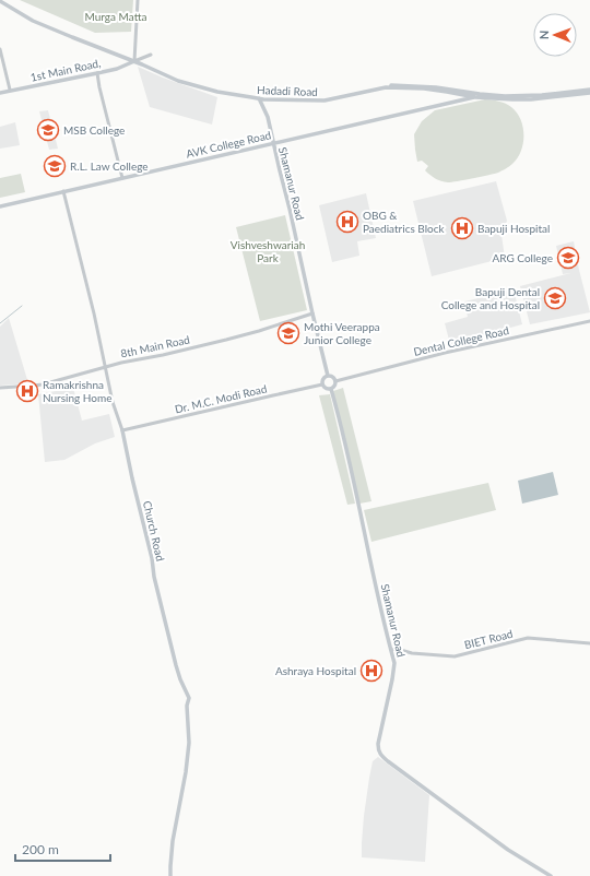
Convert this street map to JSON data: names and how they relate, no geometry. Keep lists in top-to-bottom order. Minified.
{"streets":{"main road":["1st Main Road,","Hadadi Road","AVK College Road","Shamanur Road","Church Road"],"street":["Dental College Road","8th Main Road","Dr. M.C. Modi Road","BIET Road"]},"crossings":[["1st Main Road,","Hadadi Road"],["Hadadi Road","AVK College Road"],["Hadadi Road","Shamanur Road"],["AVK College Road","Shamanur Road"],["AVK College Road","Church Road"],["Shamanur Road","Dental College Road"],["Shamanur Road","8th Main Road"],["Shamanur Road","Dr. M.C. Modi Road"],["Shamanur Road","BIET Road"],["Dental College Road","Dr. M.C. Modi Road"],["8th Main Road","Church Road"],["Dr. M.C. Modi Road","Church Road"]],"parks":["Murga Matta","Vishveshwariah Park"],"places":{"school or university":["MSB College","R.L. Law College","ARG College","Bapuji Dental College and Hospital","Mothi Veerappa Junior College"],"hospital":["OBG & Paediatrics Block","Bapuji Hospital","Ramakrishna Nursing Home","Ashraya Hospital"]},"scale_bar":"200 m","north":"left"}
